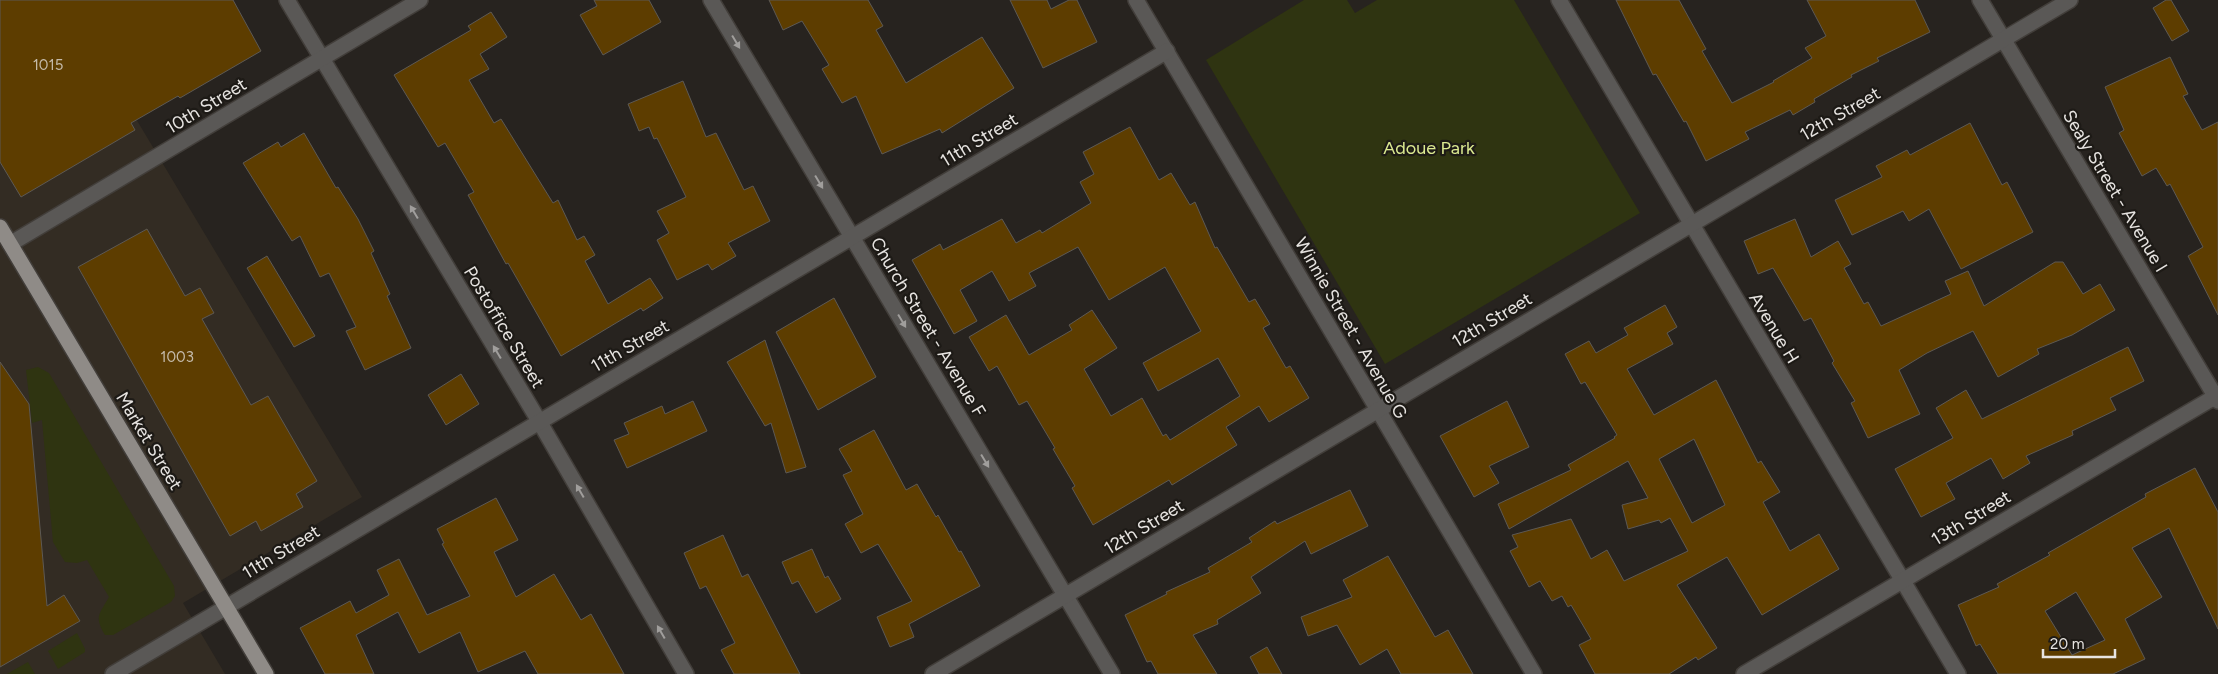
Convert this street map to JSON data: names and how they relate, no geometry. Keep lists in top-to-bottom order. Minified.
{"streets":{"main road":["Market Street"],"street":["10th Street","12th Street","11th Street","Sealy Street - Avenue I","Postoffice Street","Church Street - Avenue F","Winnie Street - Avenue G","Avenue H","13th Street"]},"crossings":[["10th Street","Postoffice Street"],["10th Street","Market Street"],["12th Street","Sealy Street - Avenue I"],["12th Street","Church Street - Avenue F"],["12th Street","Winnie Street - Avenue G"],["12th Street","Avenue H"],["11th Street","Postoffice Street"],["11th Street","Church Street - Avenue F"],["11th Street","Winnie Street - Avenue G"],["11th Street","Market Street"],["Sealy Street - Avenue I","13th Street"],["Avenue H","13th Street"]],"one_way":["Postoffice Street","Church Street - Avenue F"],"parks":["Adoue Park"],"house_numbers":["1015","1003"],"scale_bar":"20 m"}
